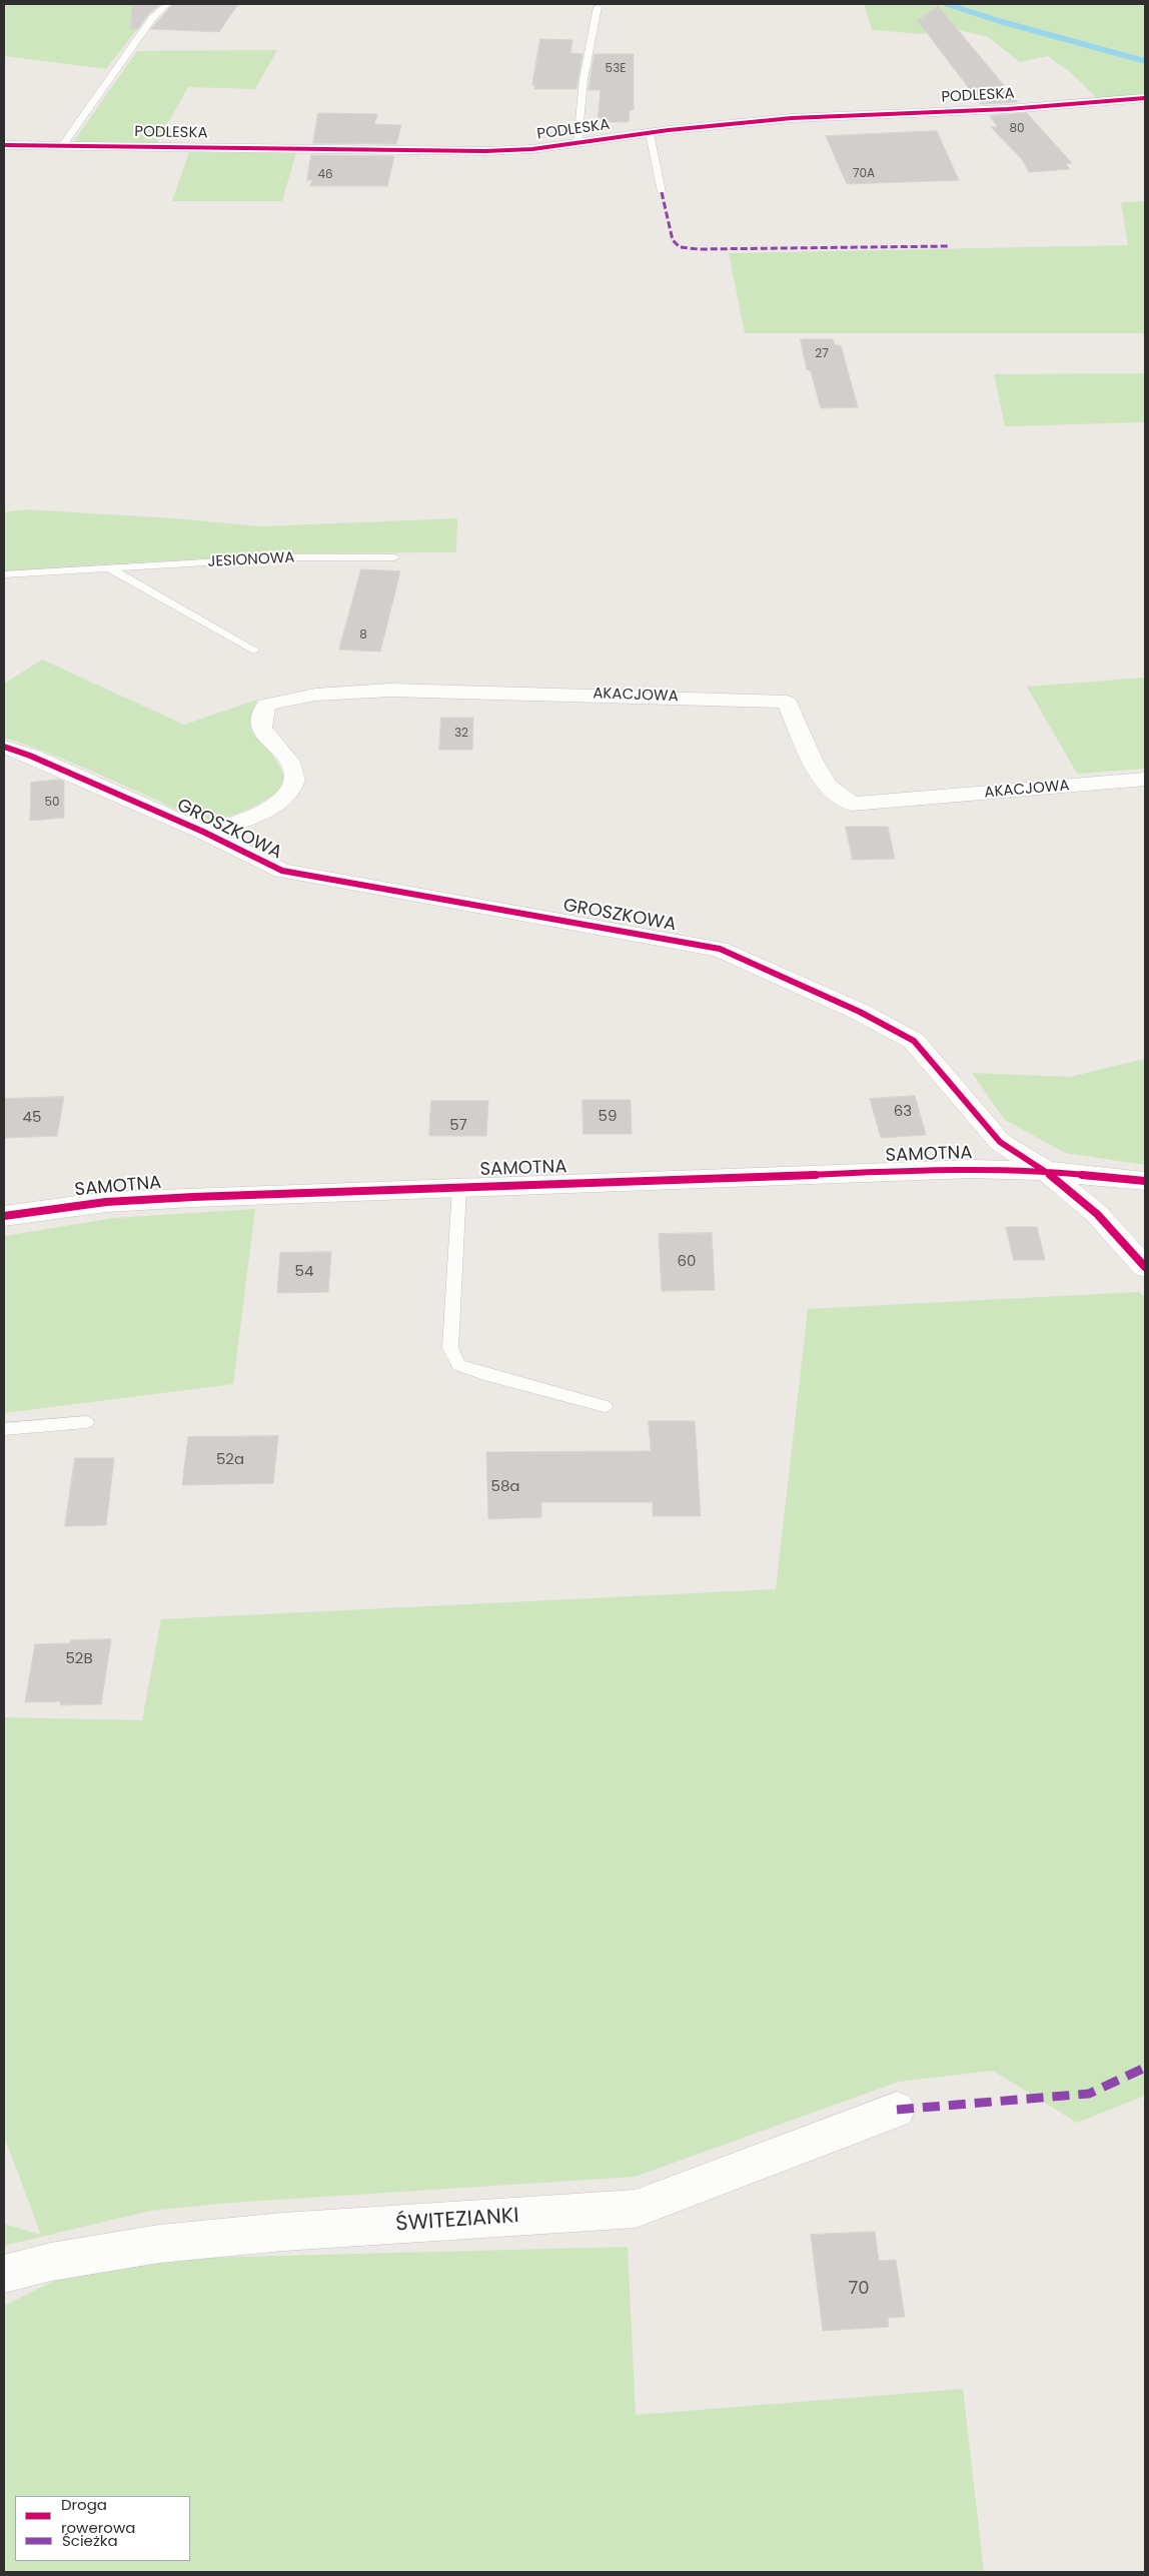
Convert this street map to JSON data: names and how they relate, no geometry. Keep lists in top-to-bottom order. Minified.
{"streets":{"street":["PODLESKA","AKACJOWA","GROSZKOWA","SAMOTNA","ŚWITEZIANKI"],"lane":["JESIONOWA"]},"crossings":[["AKACJOWA","GROSZKOWA"],["GROSZKOWA","SAMOTNA"]],"house_numbers":["53E","80","70A","46","27","8","32","50","63","59","45","57","60","54","52a","58a","52B","70"],"legend":["Droga rowerowa","Ścieżka"]}
